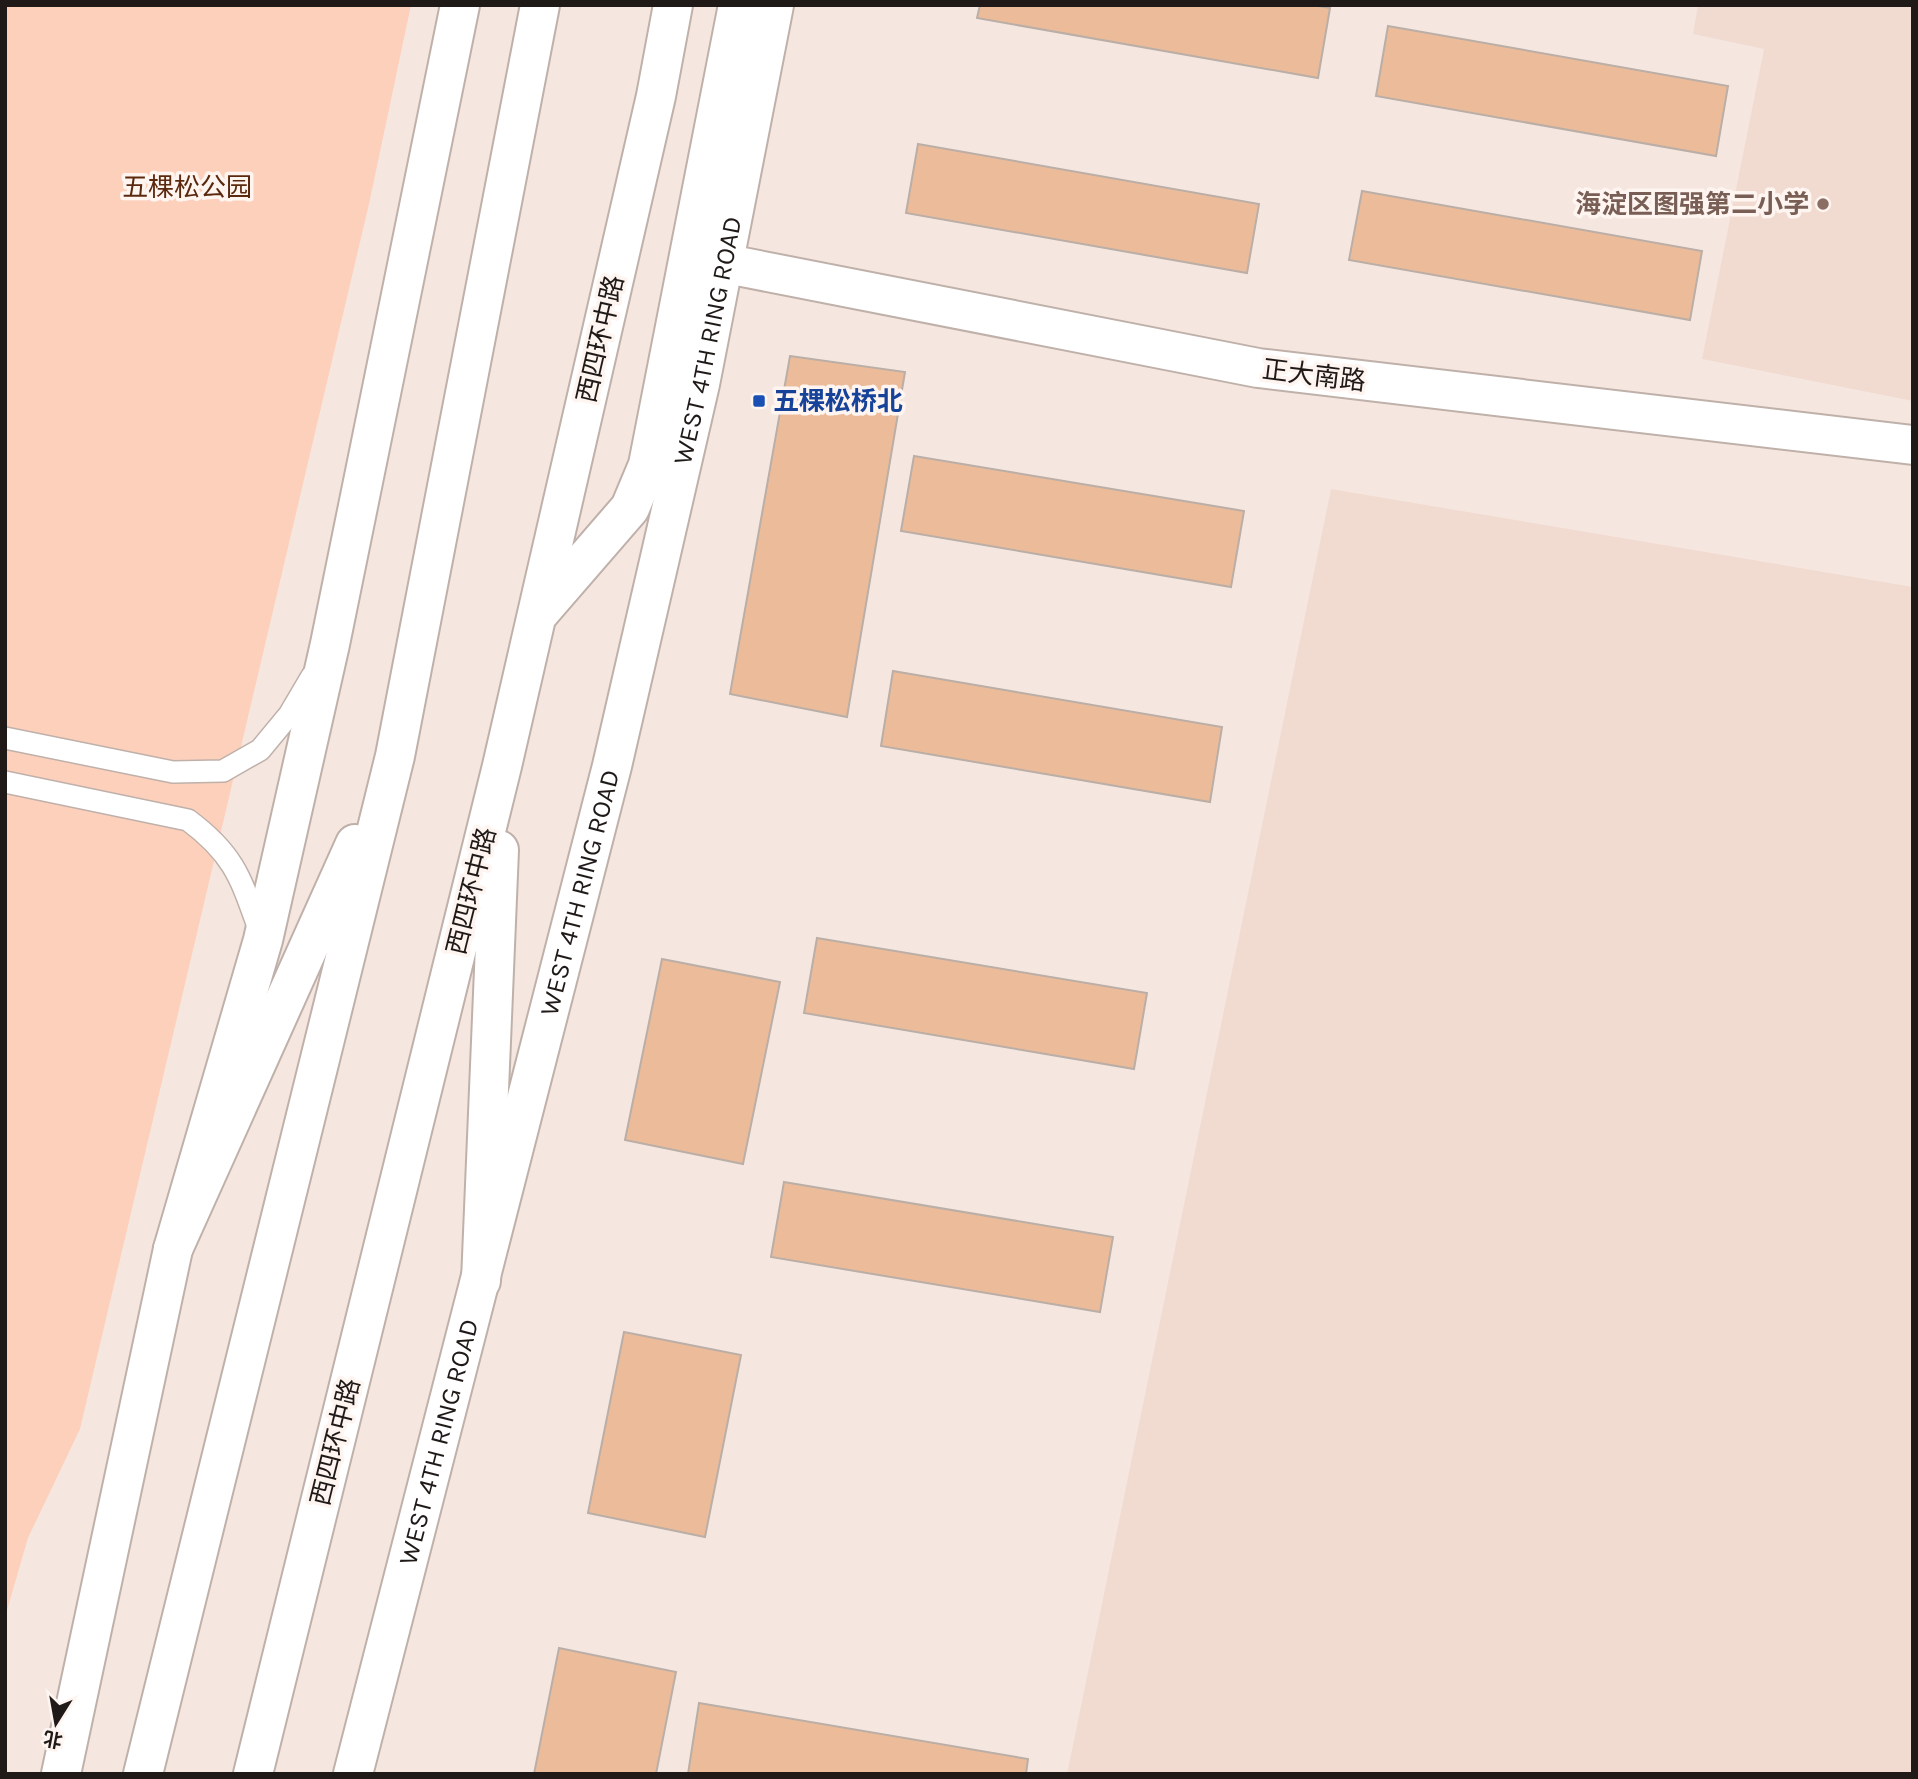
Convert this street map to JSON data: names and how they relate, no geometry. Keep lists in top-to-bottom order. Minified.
{"streets":{"main road":["西四环中路","WEST 4TH RING ROAD","正大南路"]},"crossings":[["WEST 4TH RING ROAD","正大南路"]],"parks":["五棵松公园"],"places":{"other":["海淀区图强第二小学"],"transit":["五棵松桥北"]},"north":"bottom"}
